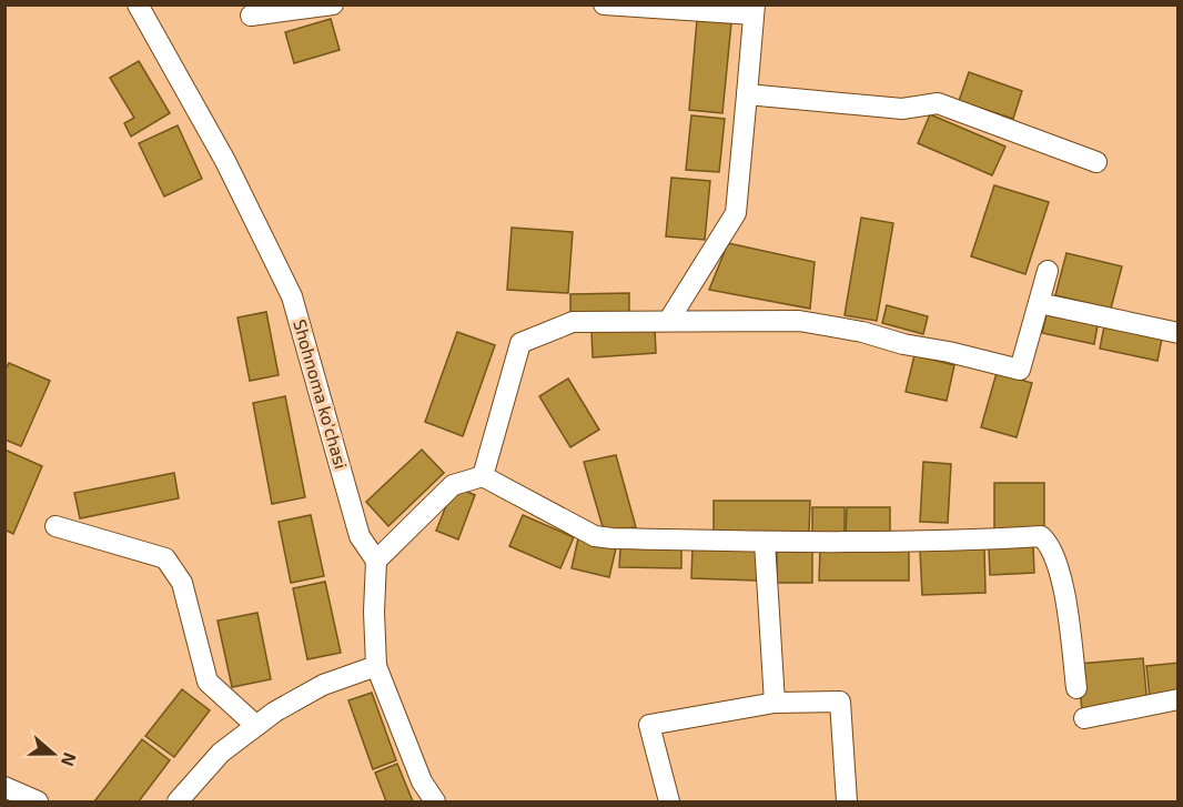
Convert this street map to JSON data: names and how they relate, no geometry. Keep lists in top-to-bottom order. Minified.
{"streets":{"street":["Shohnoma ko'chasi"]},"north":"right"}
